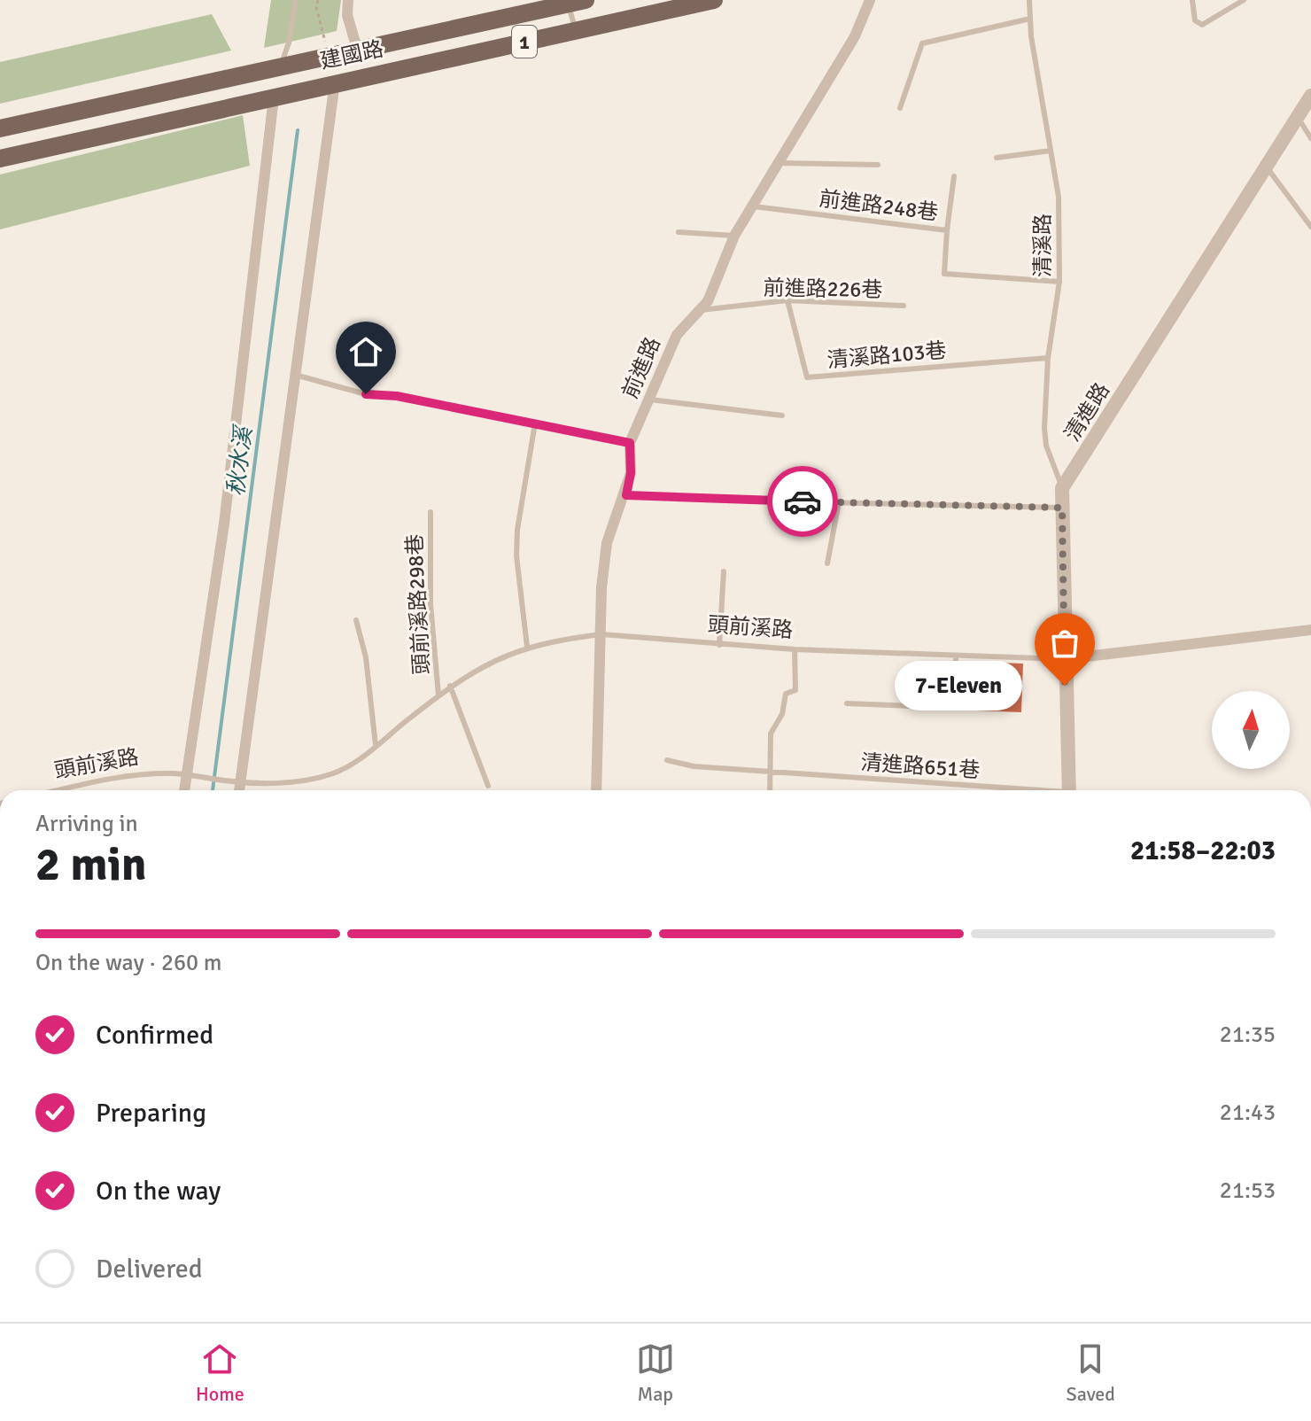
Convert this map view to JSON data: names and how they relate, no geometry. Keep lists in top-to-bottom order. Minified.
{"streets":{"main road":["1","建國路"],"street":["前進路","清進路","頭前溪路"],"lane":["前進路248巷","清溪路","前進路226巷","清溪路103巷","頭前溪路298巷","清進路651巷"]},"crossings":[["前進路248巷","前進路"],["清溪路","清溪路103巷"],["清溪路","清進路"],["前進路226巷","清溪路103巷"],["前進路226巷","前進路"],["前進路","頭前溪路"],["頭前溪路298巷","頭前溪路"]],"water":["秋水溪"],"places":["7-Eleven"],"north":"top","page":{"bubble":"7-Eleven","heading":["2 min","Arriving in","21:58–22:03"],"bar":"On the way · 260 m","list":[["Confirmed","21:35"],["Preparing","21:43"],["On the way","21:53"],"Delivered"],"tabs":["Home","Map","Saved"]}}
